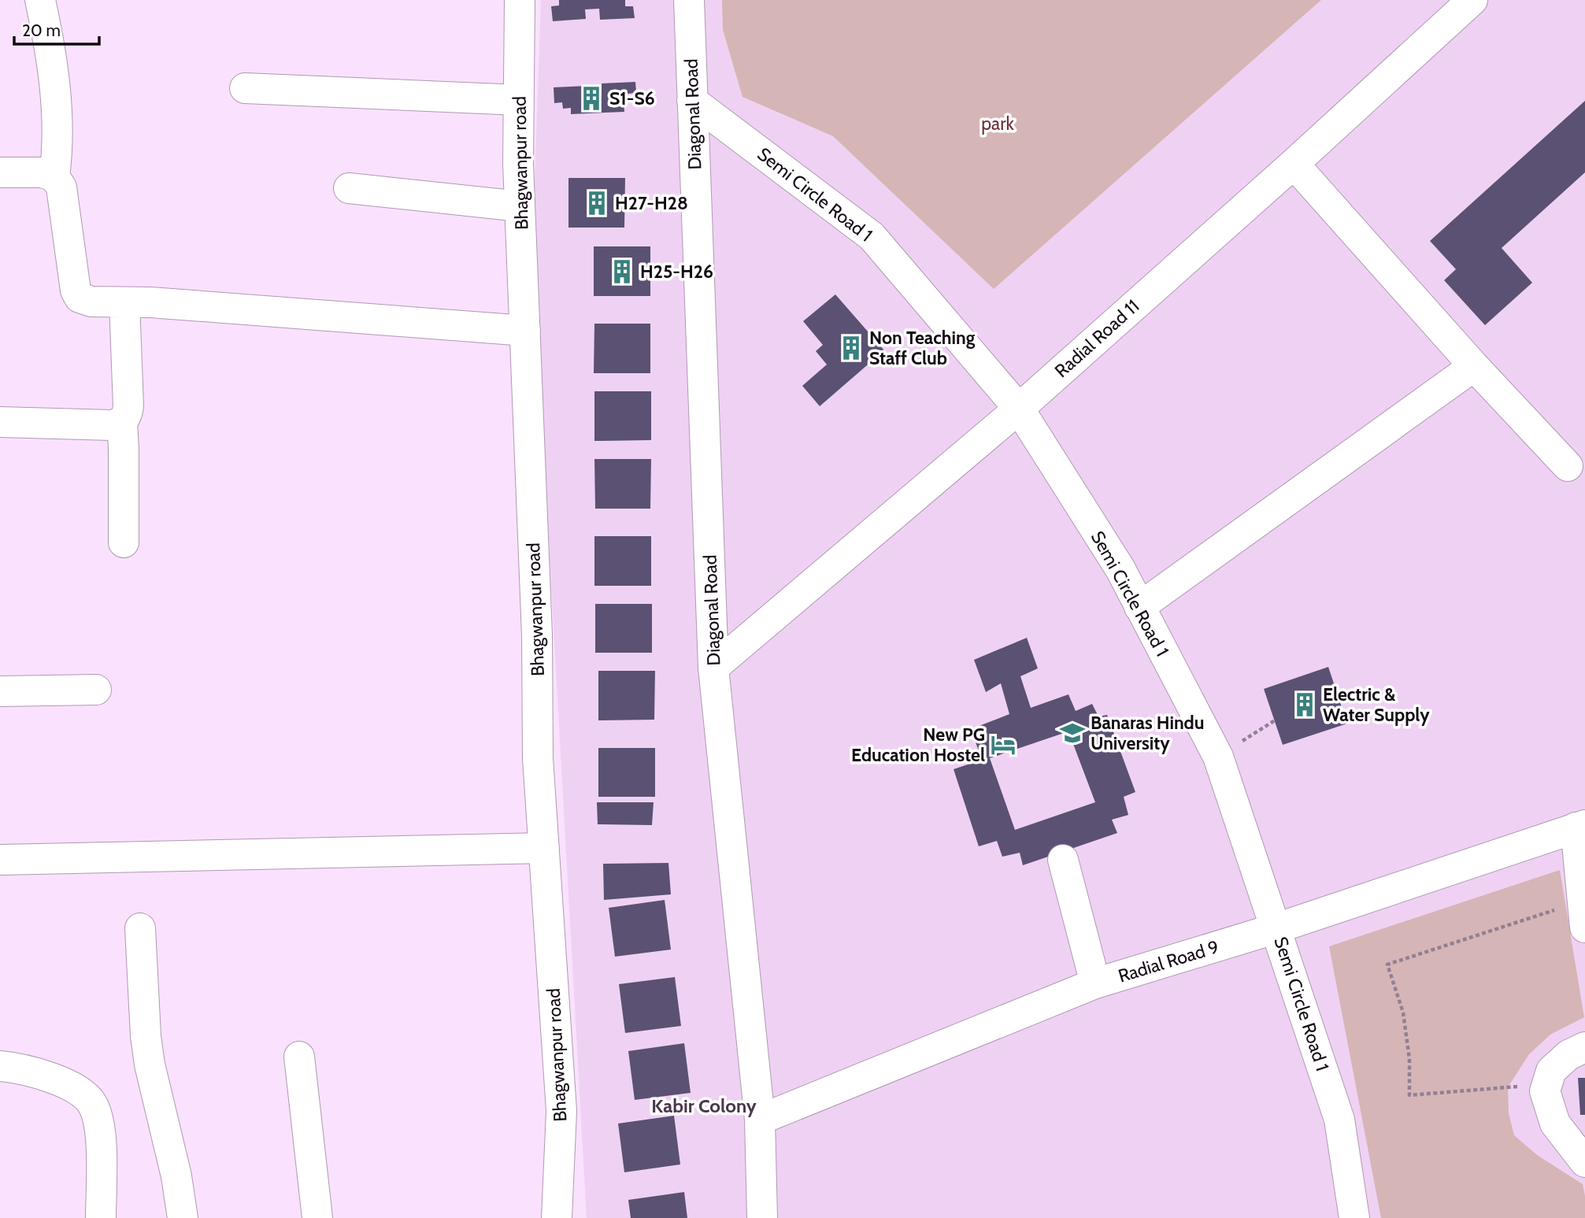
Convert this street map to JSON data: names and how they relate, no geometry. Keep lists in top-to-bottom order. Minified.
{"streets":{"street":["Diagonal Road","Bhagwanpur road","Semi Circle Road 1","Radial Road 11","Radial Road 9"]},"crossings":[["Diagonal Road","Semi Circle Road 1"],["Diagonal Road","Radial Road 11"],["Diagonal Road","Radial Road 9"],["Semi Circle Road 1","Radial Road 11"],["Semi Circle Road 1","Radial Road 9"]],"districts":["Kabir Colony"],"parks":["park"],"places":{"building":["S1-S6","H27-H28","H25-H26","Non Teaching Staff Club","Electric & Water Supply"],"school or university":["Banaras Hindu University"],"hotel":["New PG Education Hostel"]},"scale_bar":"20 m"}
